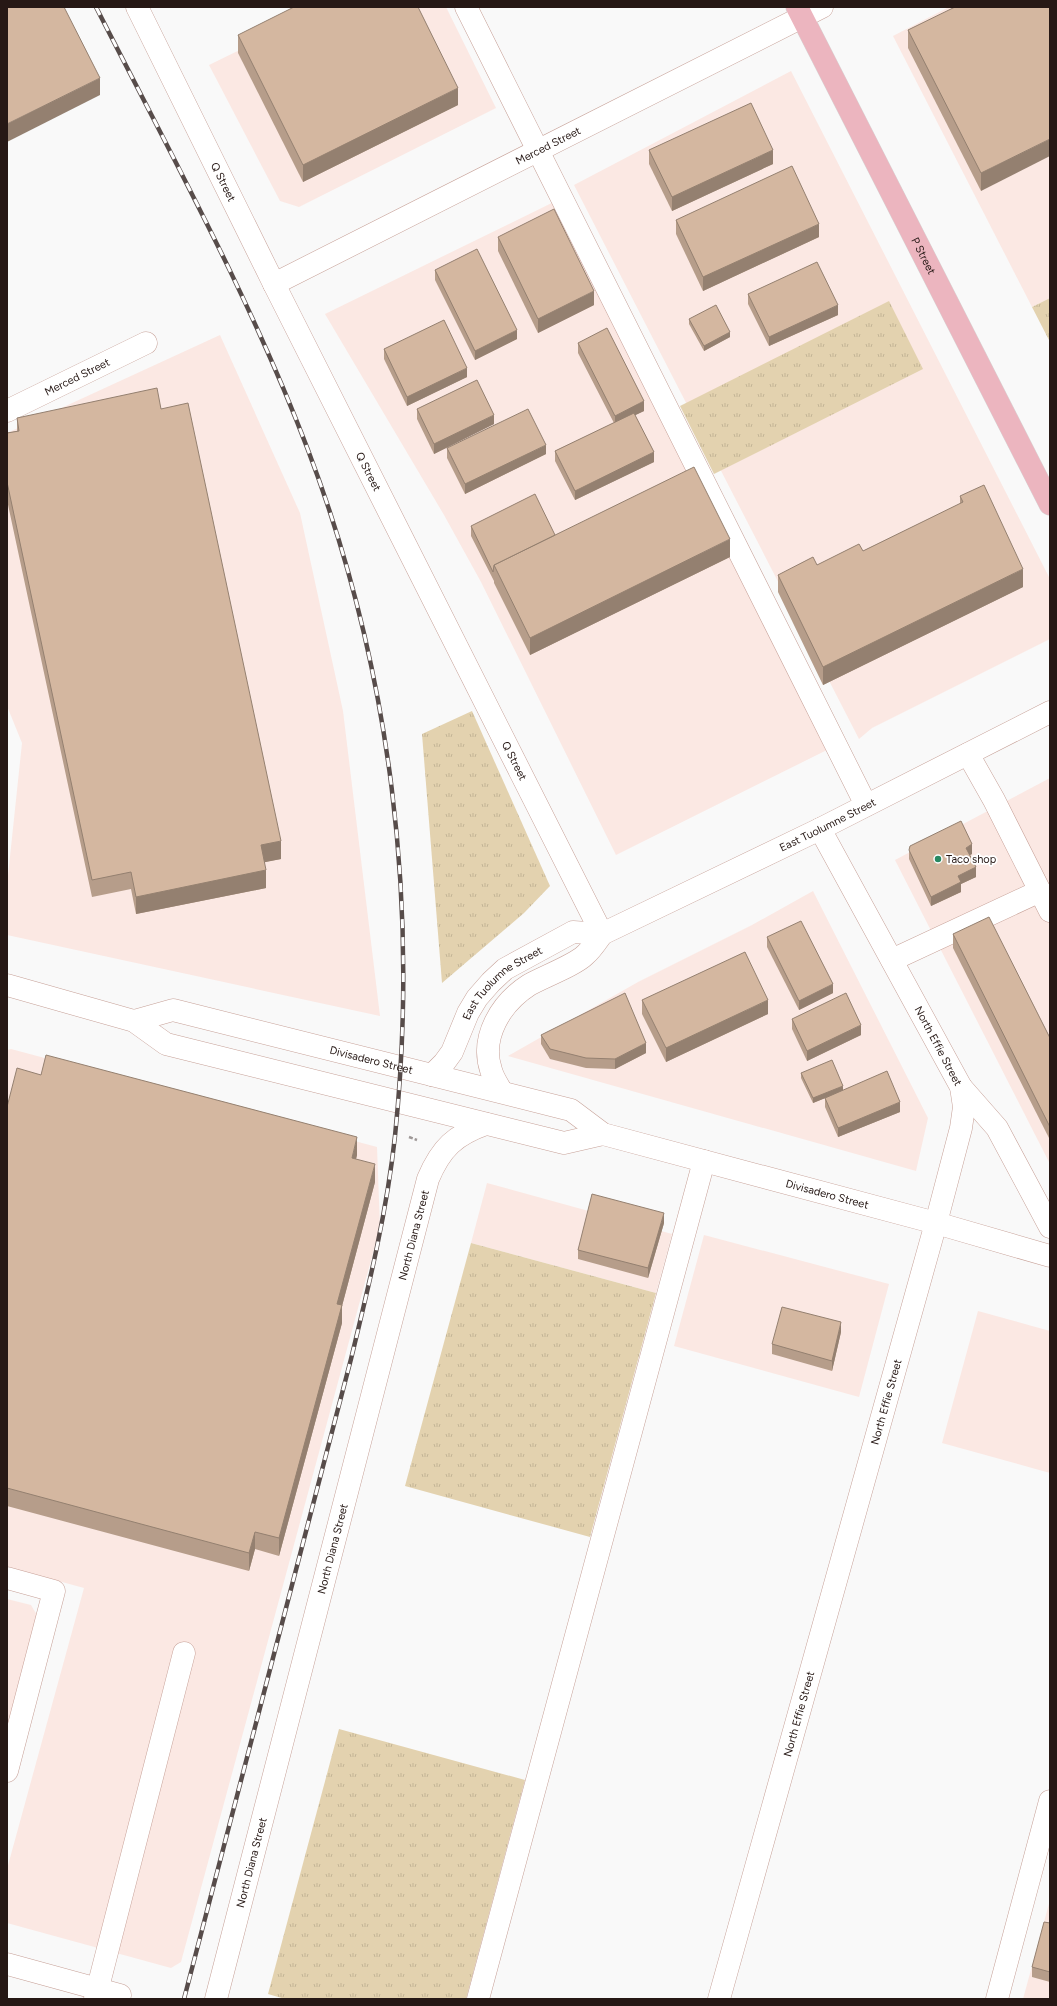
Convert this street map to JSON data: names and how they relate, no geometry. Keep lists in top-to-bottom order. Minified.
{"streets":{"main road":["P Street"],"street":["Merced Street","Q Street","East Tuolumne Street","North Effie Street","Divisadero Street","North Diana Street"]},"crossings":[["Merced Street","Q Street"],["Merced Street","P Street"],["Q Street","East Tuolumne Street"],["East Tuolumne Street","North Effie Street"],["East Tuolumne Street","Divisadero Street"],["North Effie Street","Divisadero Street"],["Divisadero Street","North Diana Street"]],"places":["Taco shop"]}
